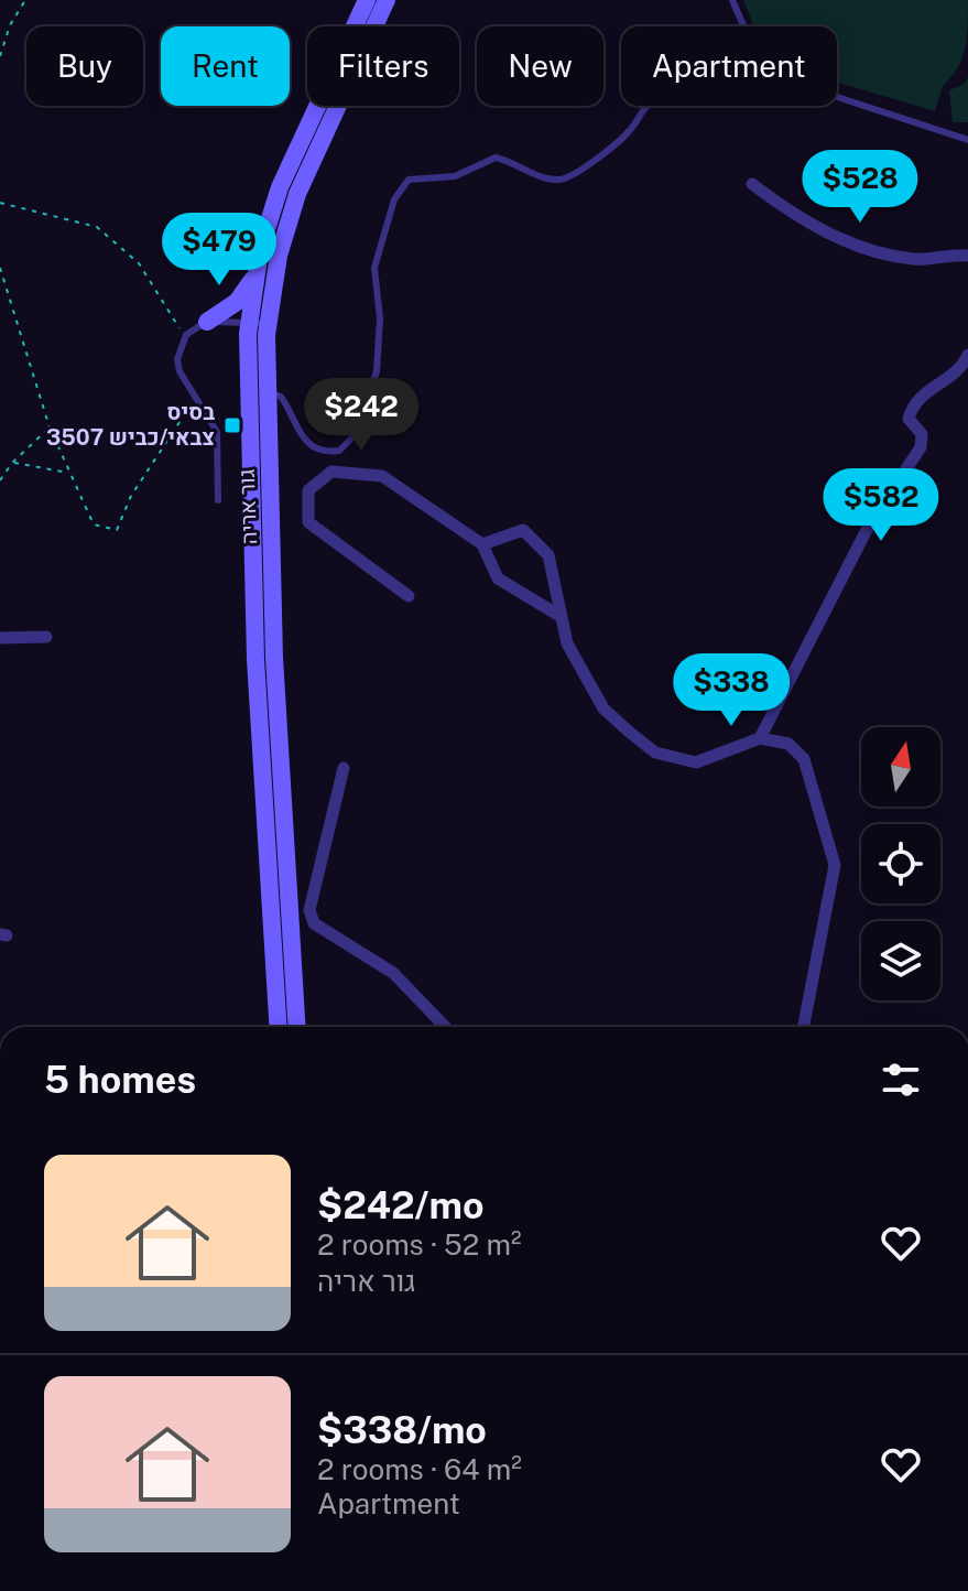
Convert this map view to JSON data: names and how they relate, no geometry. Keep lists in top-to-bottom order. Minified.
{"streets":{"main road":["גור אריה"]},"places":{"transit":["בסיס צבאי/כביש 3507"]},"north":"top","page":{"chip":["Buy","Rent","Filters","New","Apartment"],"price":["$528","$479","$242","$582","$338"],"heading":"5 homes","list":[{"name":"$242/mo","note":"2 rooms · 52 m² · גור אריה"},{"name":"$338/mo","note":"2 rooms · 64 m² · Apartment"}]}}
